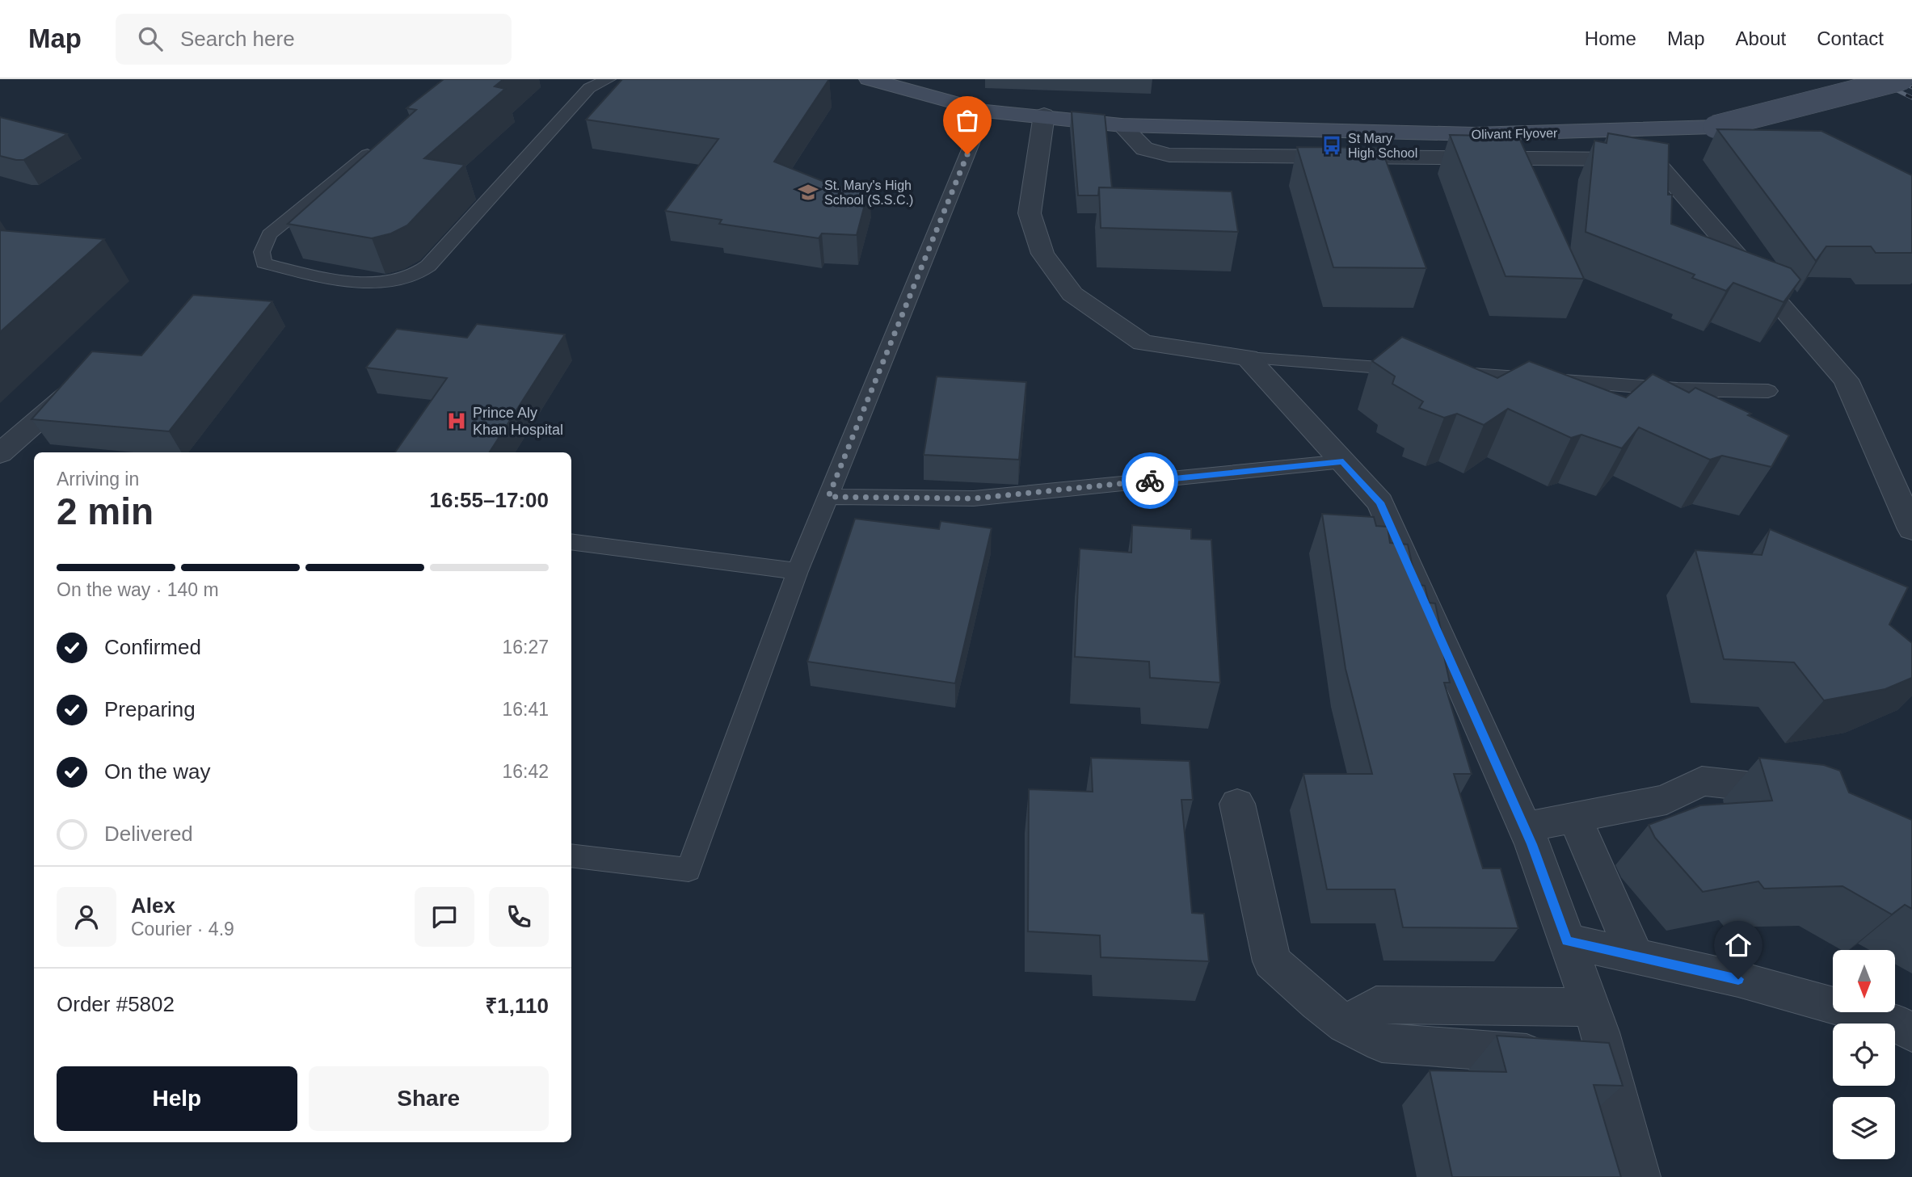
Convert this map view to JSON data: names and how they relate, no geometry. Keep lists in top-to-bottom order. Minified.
{"streets":{"main road":["Olivant Flyover"]},"places":{"bus stop":["St Mary High School"],"school or university":["St. Mary's High School (S.S.C.)"],"hospital":["Prince Aly Khan Hospital"]},"north":"bottom","page":{"header":"Map","search":"Search here","nav":["Home","Map","About","Contact"],"heading":["2 min","Arriving in","16:55–17:00"],"panel":["Alex","Courier · 4.9","Order #5802","₹1,110"],"bar":"On the way · 140 m","list":[["Confirmed","16:27"],["Preparing","16:41"],["On the way","16:42"],"Delivered"],"buttons":["Help","Share"]}}
